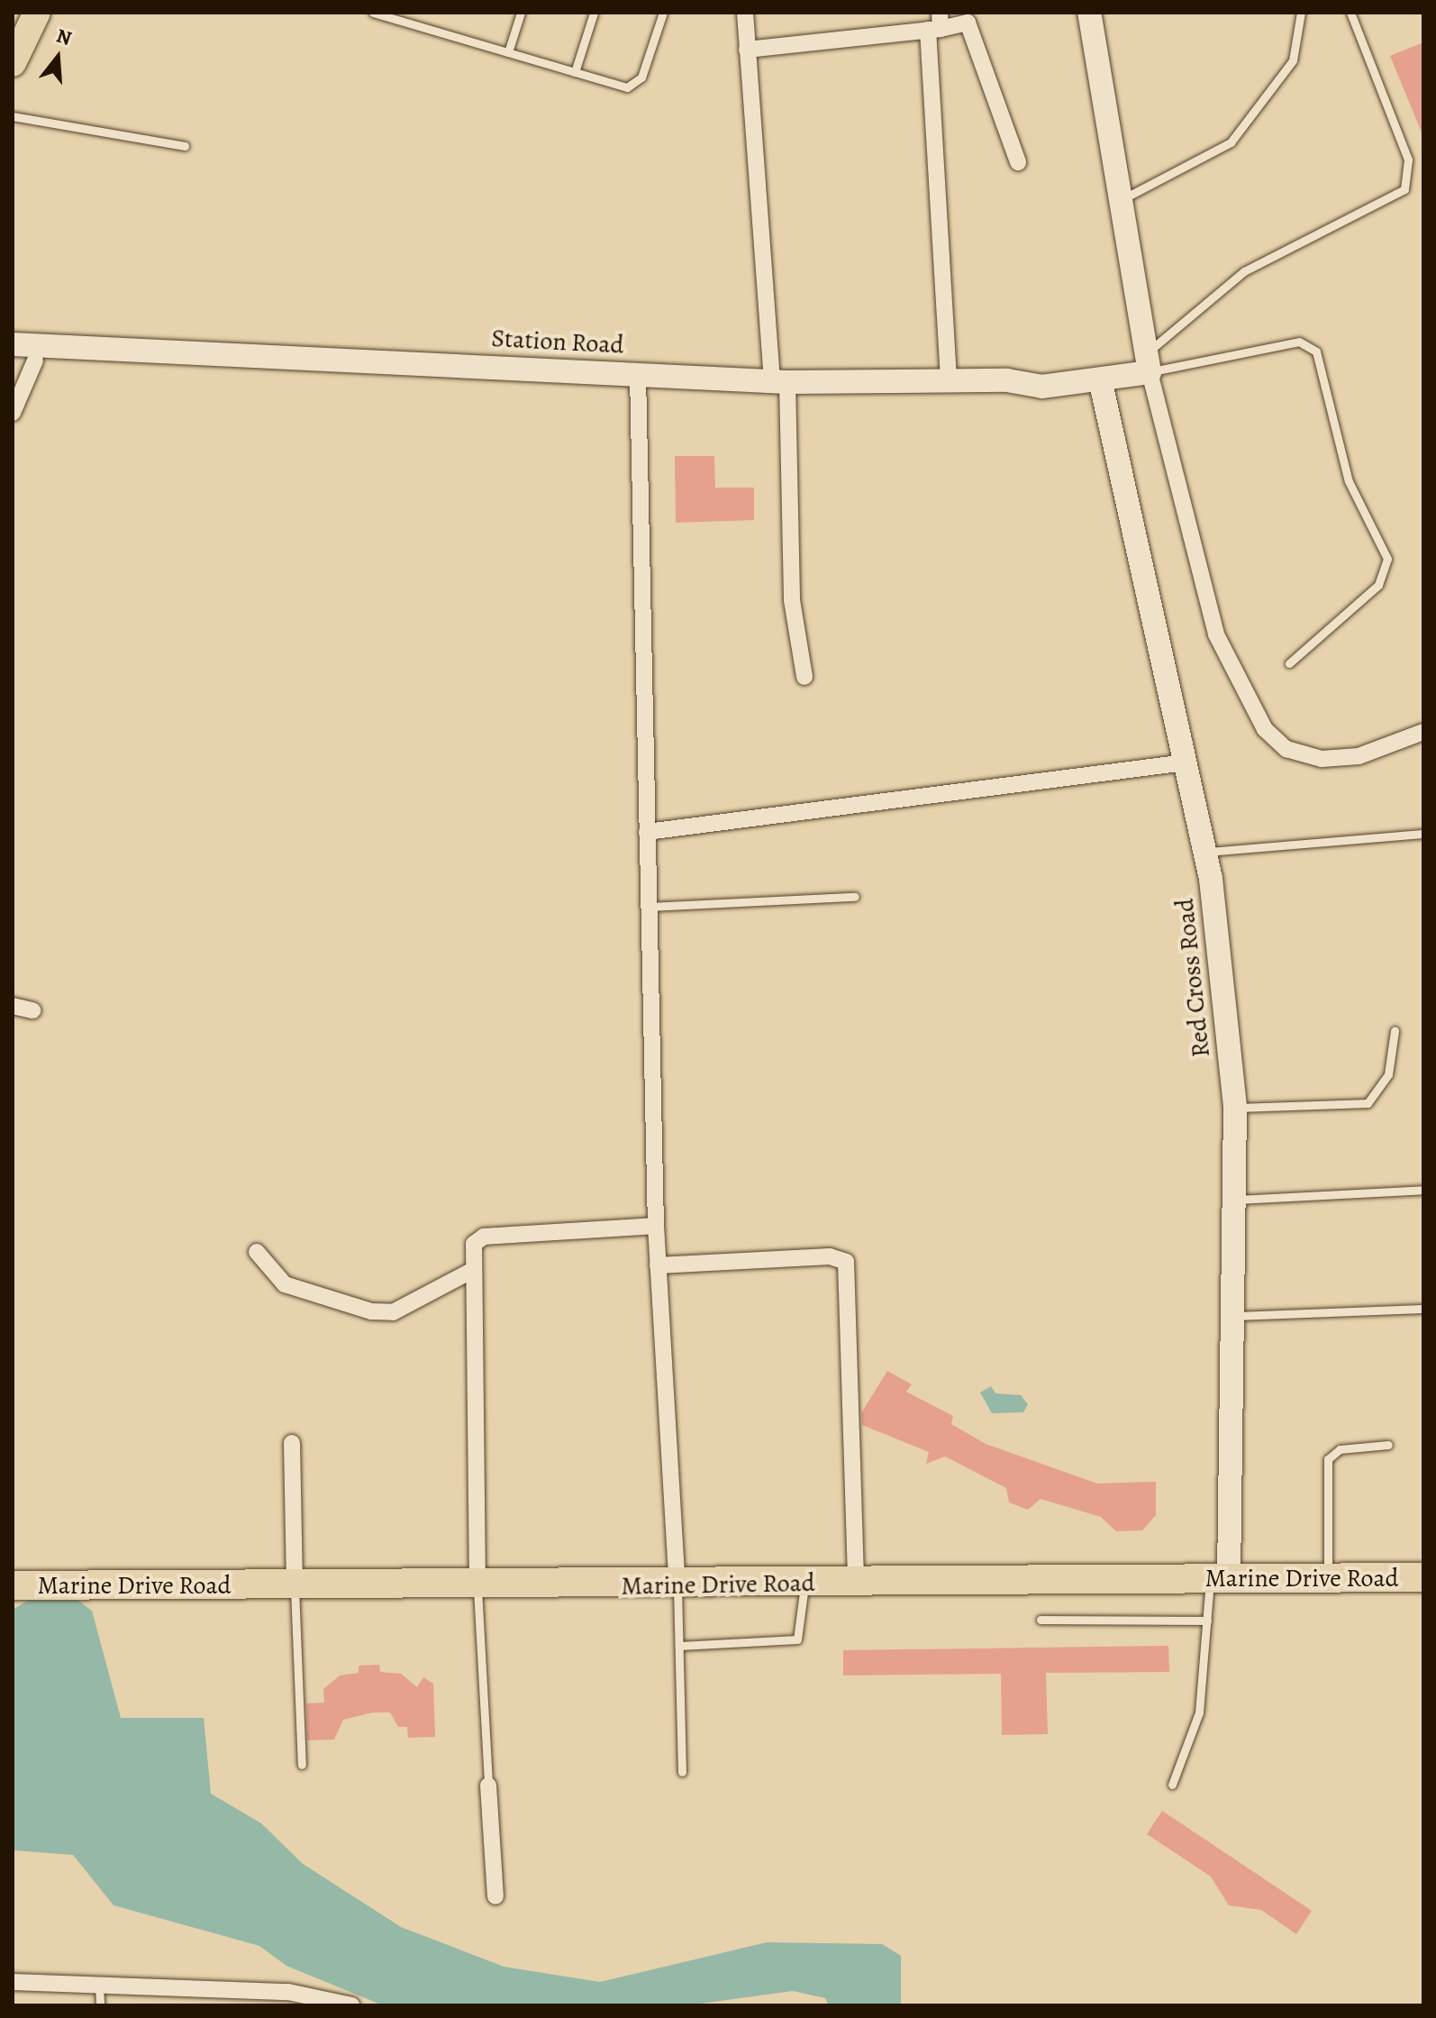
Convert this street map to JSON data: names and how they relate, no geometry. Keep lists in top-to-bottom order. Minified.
{"streets":{"highway":["Marine Drive Road"],"main road":["Station Road","Red Cross Road"]},"crossings":[["Station Road","Red Cross Road"],["Red Cross Road","Marine Drive Road"]],"north":"top"}
